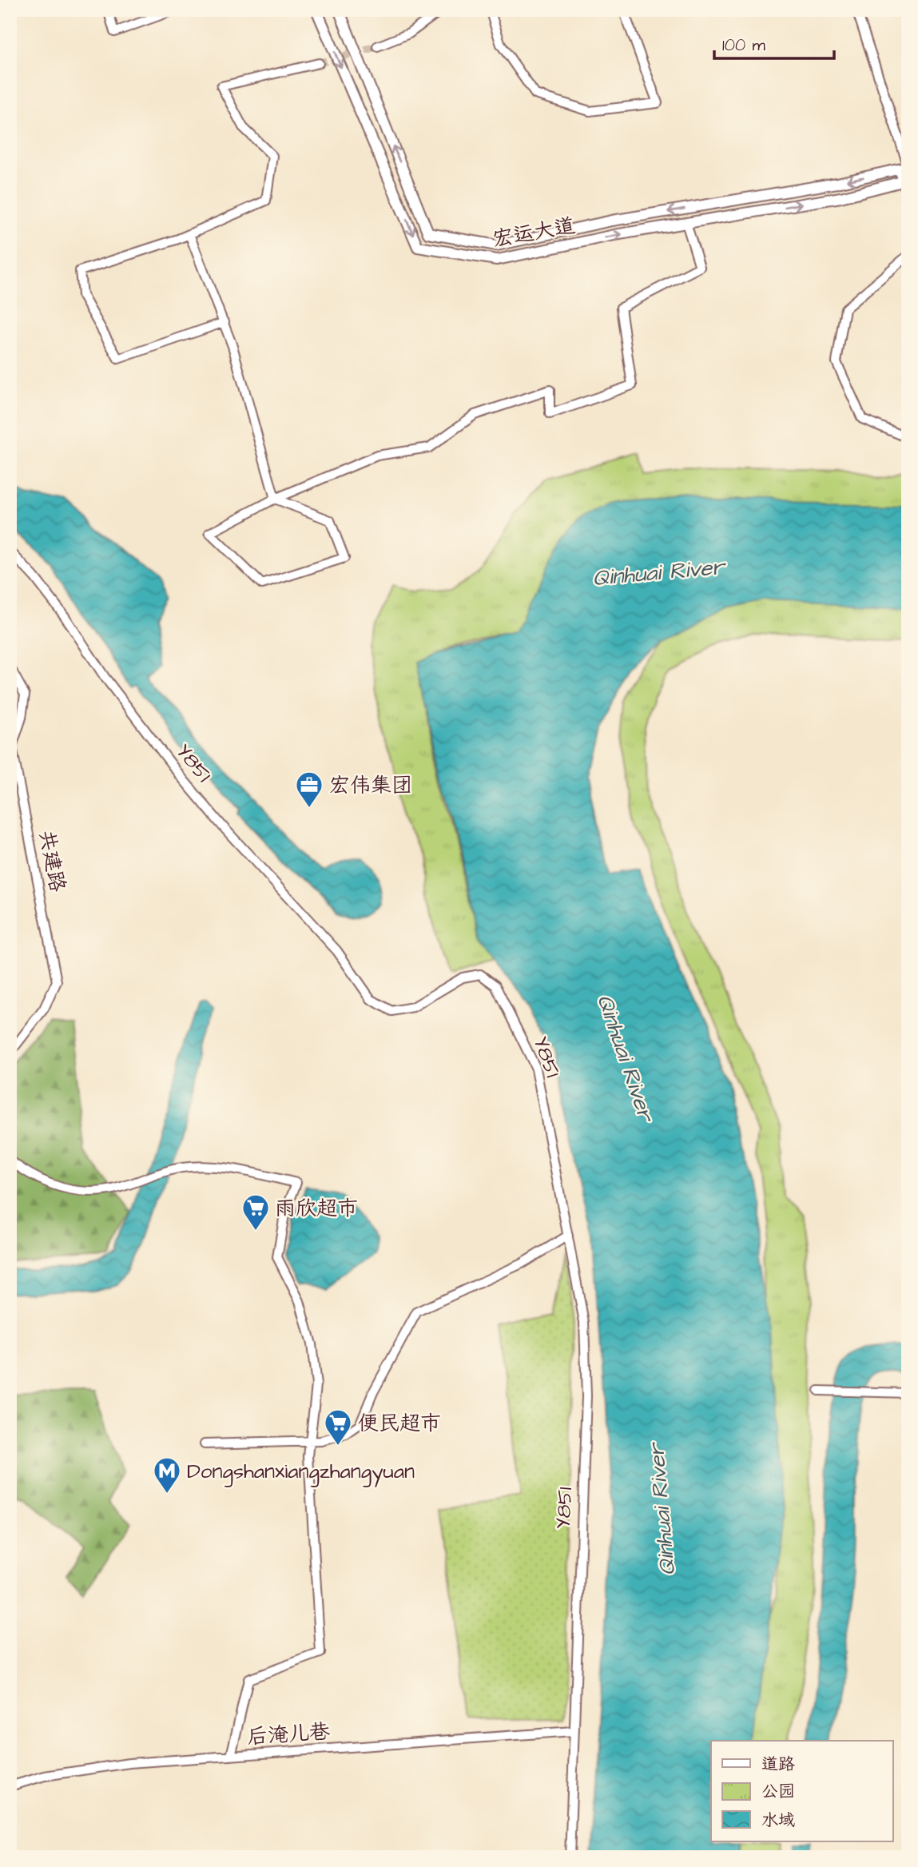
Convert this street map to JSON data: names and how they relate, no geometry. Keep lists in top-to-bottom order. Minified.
{"streets":{"main road":["宏运大道"],"street":["Y851","共建路","后淹儿巷"]},"crossings":[["Y851","后淹儿巷"]],"water":["Qinhuai River"],"places":{"office":["宏伟集团"],"supermarket":["雨欣超市","便民超市"],"metro station":["Dongshanxiangzhangyuan"]},"legend":["道路","公园","水域"],"scale_bar":"100 m"}
